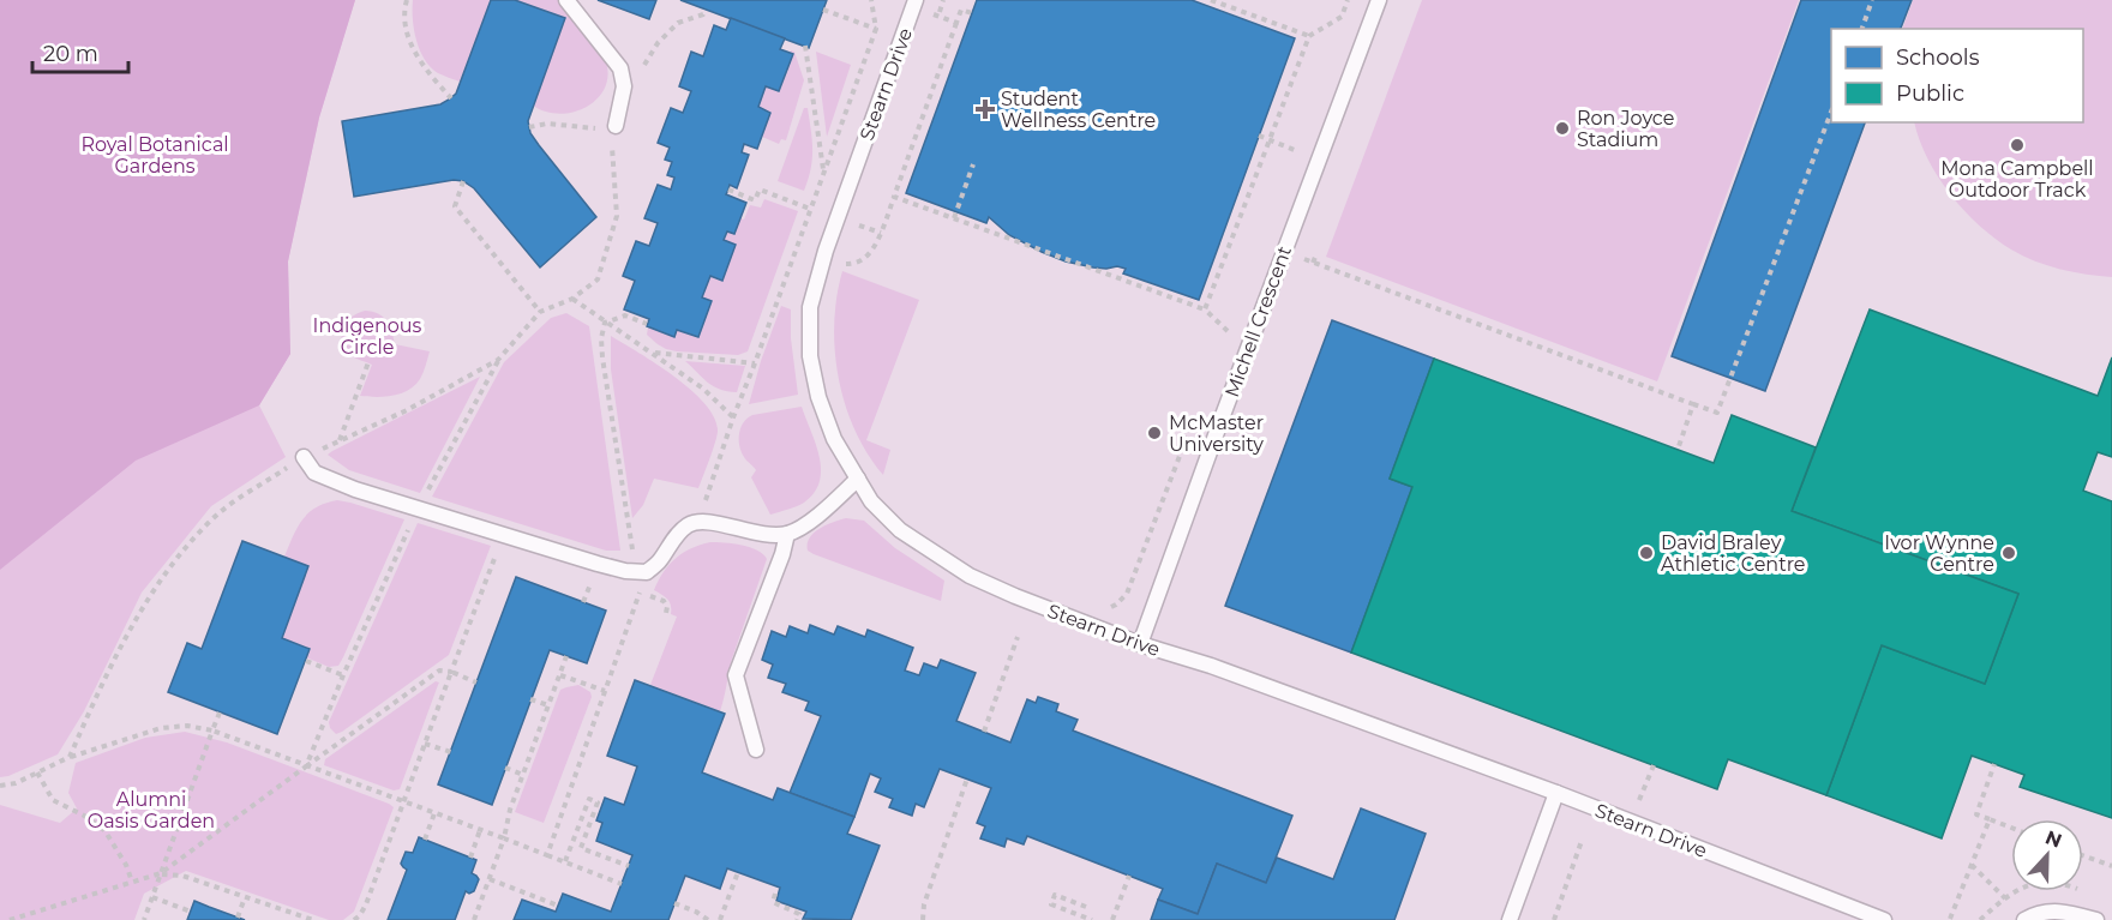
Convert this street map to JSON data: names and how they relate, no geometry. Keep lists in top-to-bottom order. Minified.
{"streets":{"lane":["Stearn Drive","Michell Crescent"]},"crossings":[["Stearn Drive","Michell Crescent"]],"parks":["Royal Botanical Gardens","Indigenous Circle","Alumni Oasis Garden"],"places":{"health":["Student Wellness Centre"],"other":["Ron Joyce Stadium","Mona Campbell Outdoor Track","McMaster University","David Braley Athletic Centre","Ivor Wynne Centre"]},"legend":["Schools","Public"],"scale_bar":"20 m","north":"top"}
